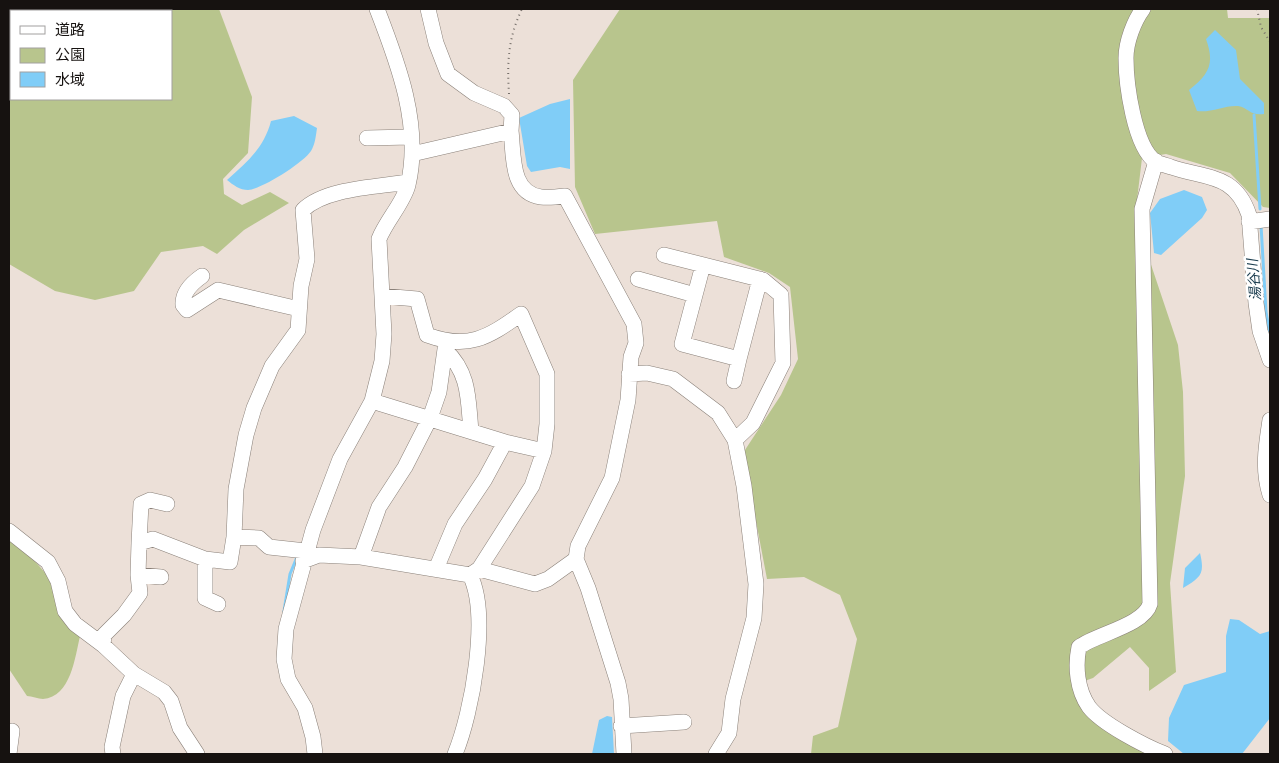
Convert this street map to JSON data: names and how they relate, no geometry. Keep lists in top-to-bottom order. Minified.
{"water":["湯谷川"],"legend":["道路","公園","水域"]}
